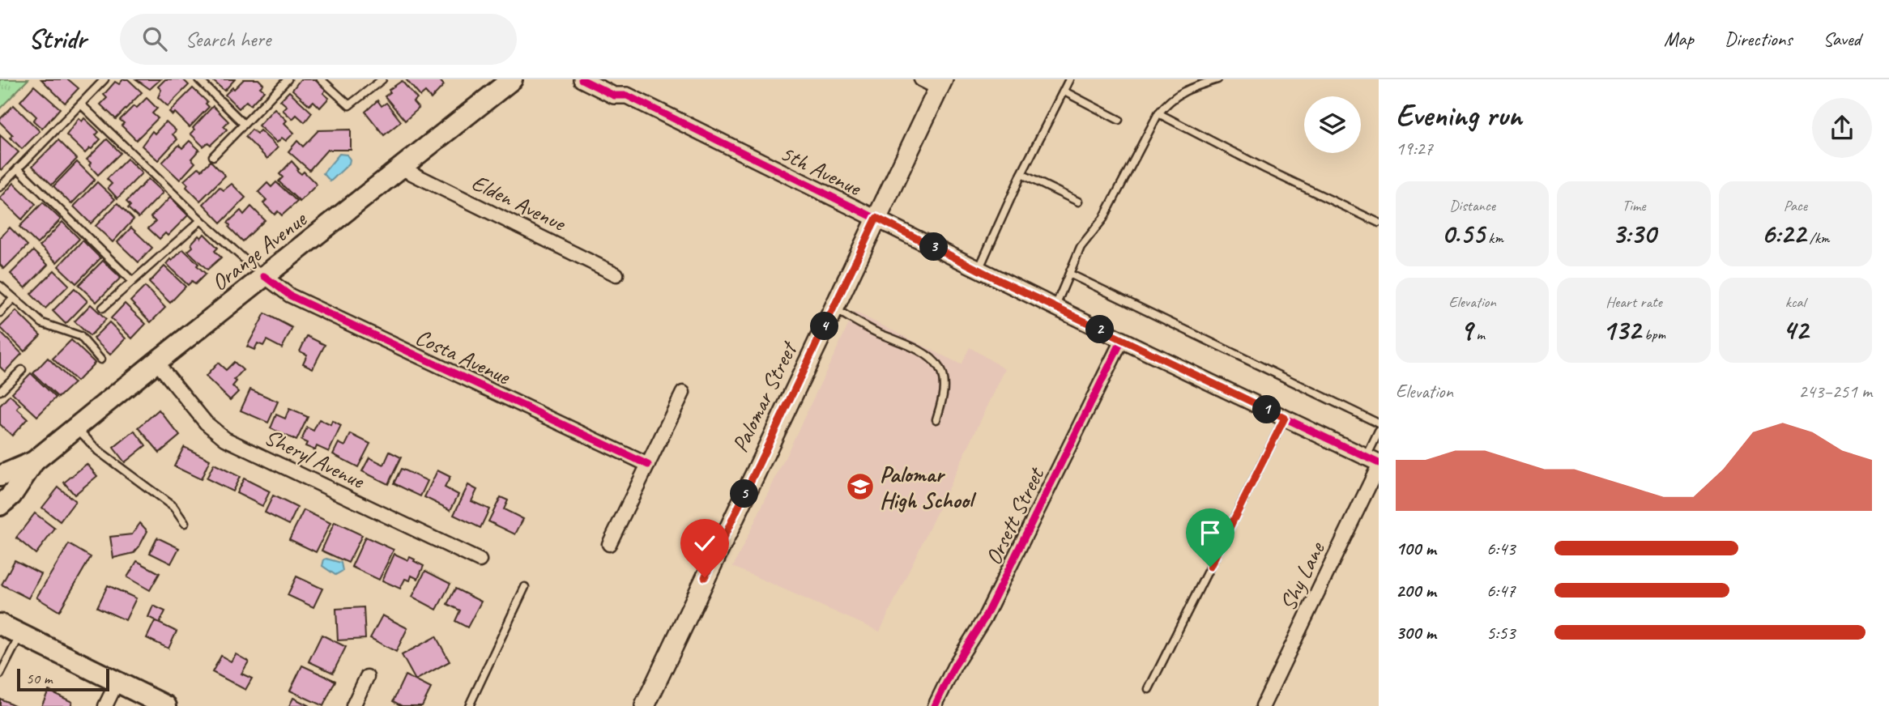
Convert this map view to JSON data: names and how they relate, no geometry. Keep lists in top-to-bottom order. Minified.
{"streets":{"main road":["Orange Avenue","Palomar Street"],"street":["5th Avenue","Elden Avenue","Costa Avenue","Sheryl Avenue","Orsett Street","Shy Lane"]},"crossings":[["5th Avenue","Palomar Street"],["5th Avenue","Orsett Street"],["5th Avenue","Shy Lane"],["Elden Avenue","Orange Avenue"],["Orange Avenue","Costa Avenue"],["Orange Avenue","Sheryl Avenue"]],"places":{"school or university":["Palomar High School"]},"scale_bar":"50 m","page":{"header":"Stridr","search":"Search here","nav":["Map","Directions","Saved"],"heading":["Evening run","19:27"],"stats":[["Distance","0.55 km"],["Time","3:30"],["Pace","6:22 /km"],["Elevation","9 m"],["Heart rate","132 bpm"],["kcal","42"]],"pins":["3","4","2","1","5"],"chart":["Elevation","243–251 m"],"list":[{"name":"100 m","note":"6:43"},{"name":"200 m","note":"6:47"},{"name":"300 m","note":"5:53"}],"scale":"50 m"}}
